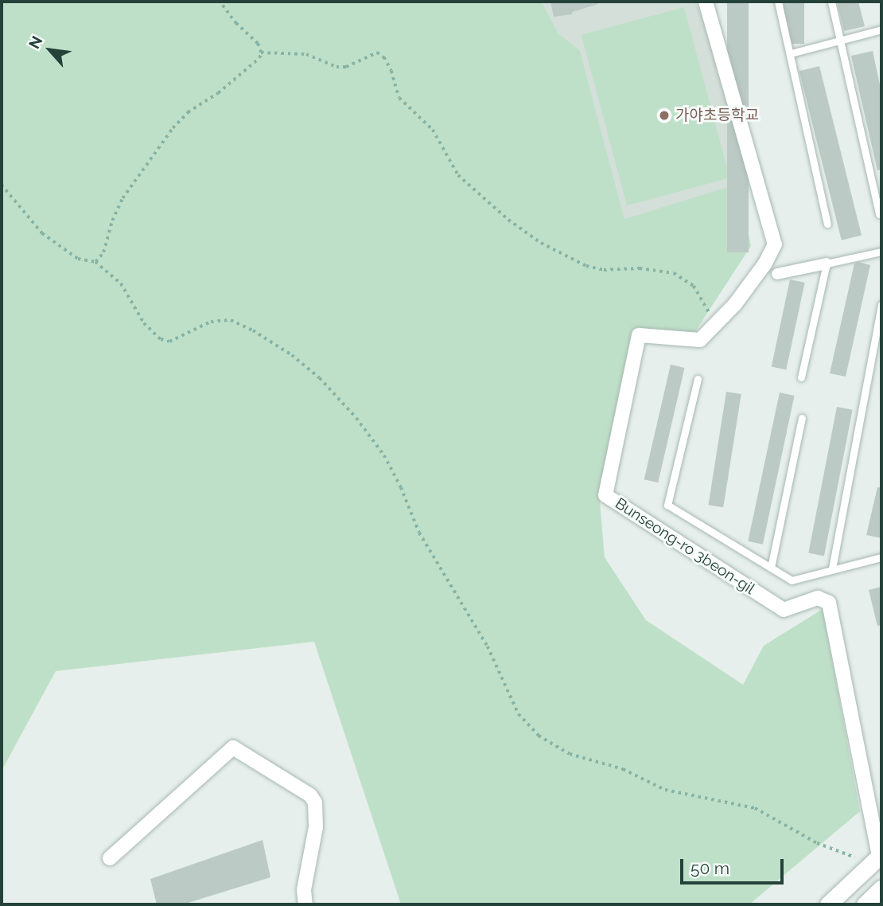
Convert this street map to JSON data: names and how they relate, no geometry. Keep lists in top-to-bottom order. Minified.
{"streets":{"street":["Bunseong-ro 3beon-gil"]},"places":["가야초등학교"],"scale_bar":"50 m","north":"top left"}
